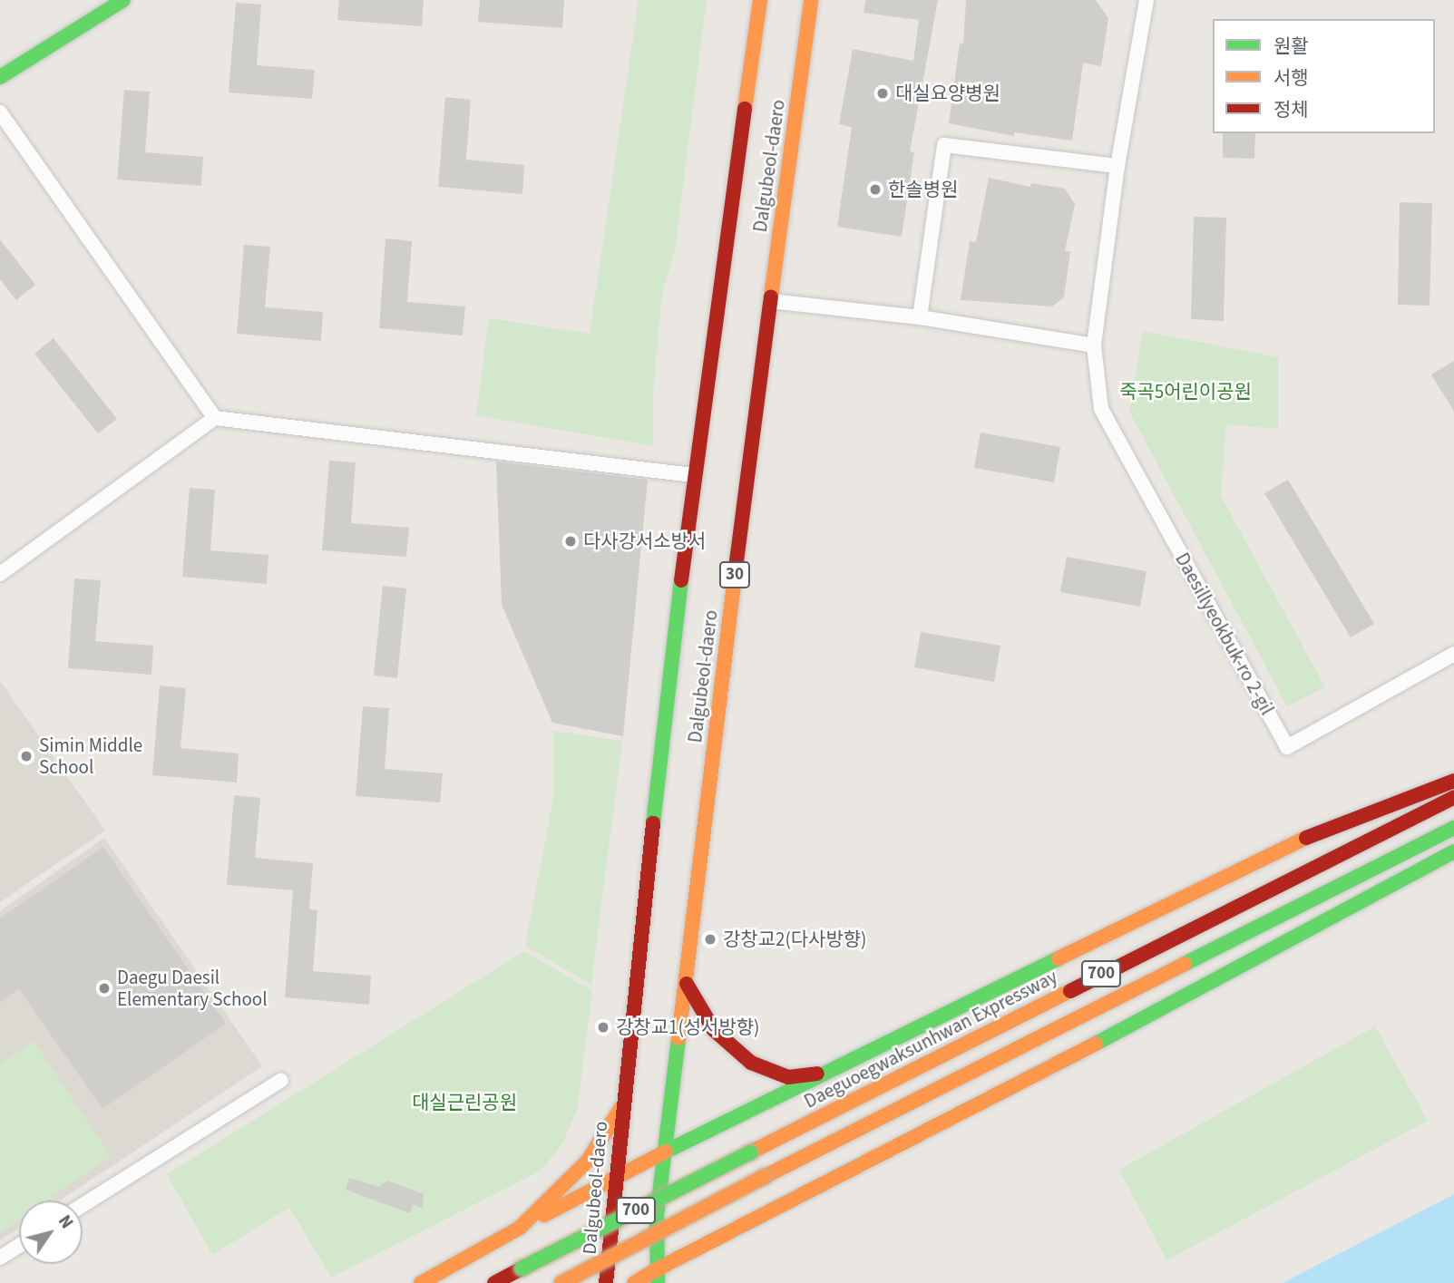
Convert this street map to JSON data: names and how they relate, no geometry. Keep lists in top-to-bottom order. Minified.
{"streets":{"main road":["Dalgubeol-daero","30","700","Daeguoegwaksunhwan Expressway"],"street":["Daesillyeokbuk-ro 2-gil"]},"parks":["죽곡5어린이공원","대실근린공원"],"places":["대실요양병원","한솔병원","다사강서소방서","Simin Middle School","강창교2(다사방향)","Daegu Daesil Elementary School","강창교1(성서방향)"],"legend":["원활","서행","정체"],"north":"top right"}
